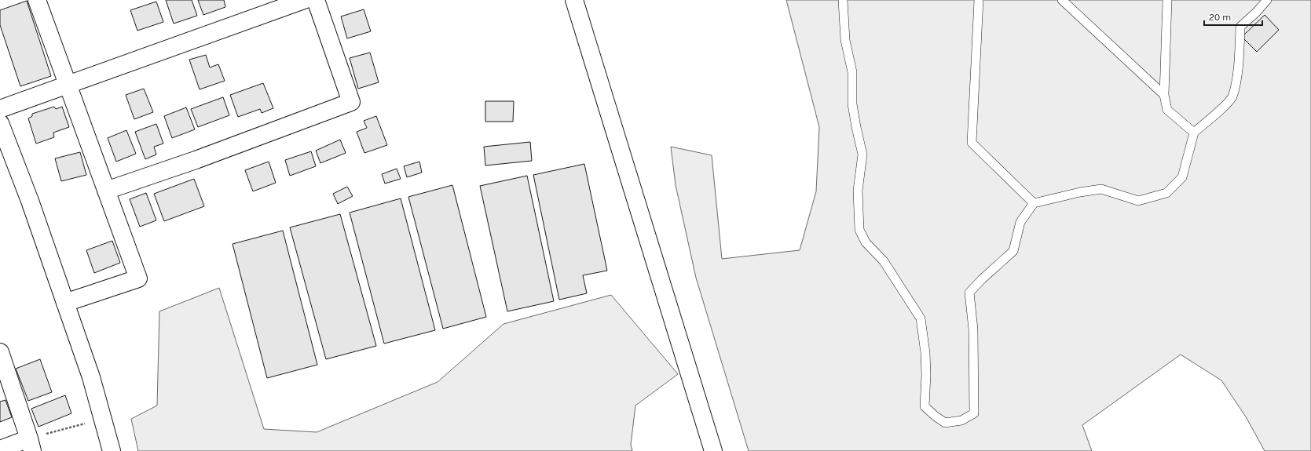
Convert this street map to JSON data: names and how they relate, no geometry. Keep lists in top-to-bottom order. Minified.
{"scale_bar":"20 m"}
